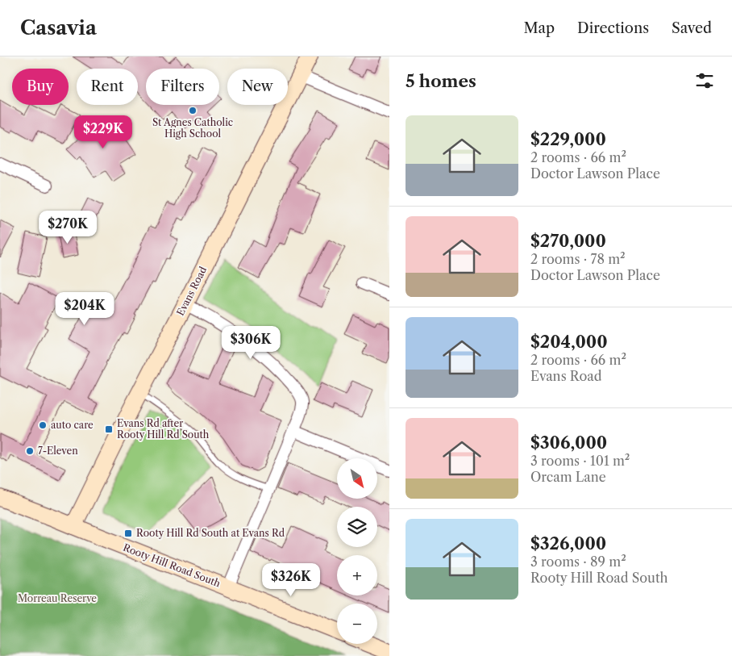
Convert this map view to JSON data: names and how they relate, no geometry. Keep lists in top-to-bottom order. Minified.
{"streets":{"street":["Evans Road","Rooty Hill Road South"]},"crossings":[["Evans Road","Rooty Hill Road South"]],"parks":["Morreau Reserve"],"places":{"other":["St Agnes Catholic High School","auto care","7-Eleven"],"transit":["Evans Rd after Rooty Hill Rd South","Rooty Hill Rd South at Evans Rd"]},"north":"bottom right","page":{"header":"Casavia","nav":["Map","Directions","Saved"],"heading":"5 homes","chip":["Buy","Rent","Filters","New"],"list":[{"name":"$229,000","note":"2 rooms · 66 m² · Doctor Lawson Place"},{"name":"$270,000","note":"2 rooms · 78 m² · Doctor Lawson Place"},{"name":"$204,000","note":"2 rooms · 66 m² · Evans Road"},{"name":"$306,000","note":"3 rooms · 101 m² · Orcam Lane"},{"name":"$326,000","note":"3 rooms · 89 m² · Rooty Hill Road South"}],"price":["$229K","$270K","$204K","$306K","$326K"],"map_buttons":["+","−"]}}
